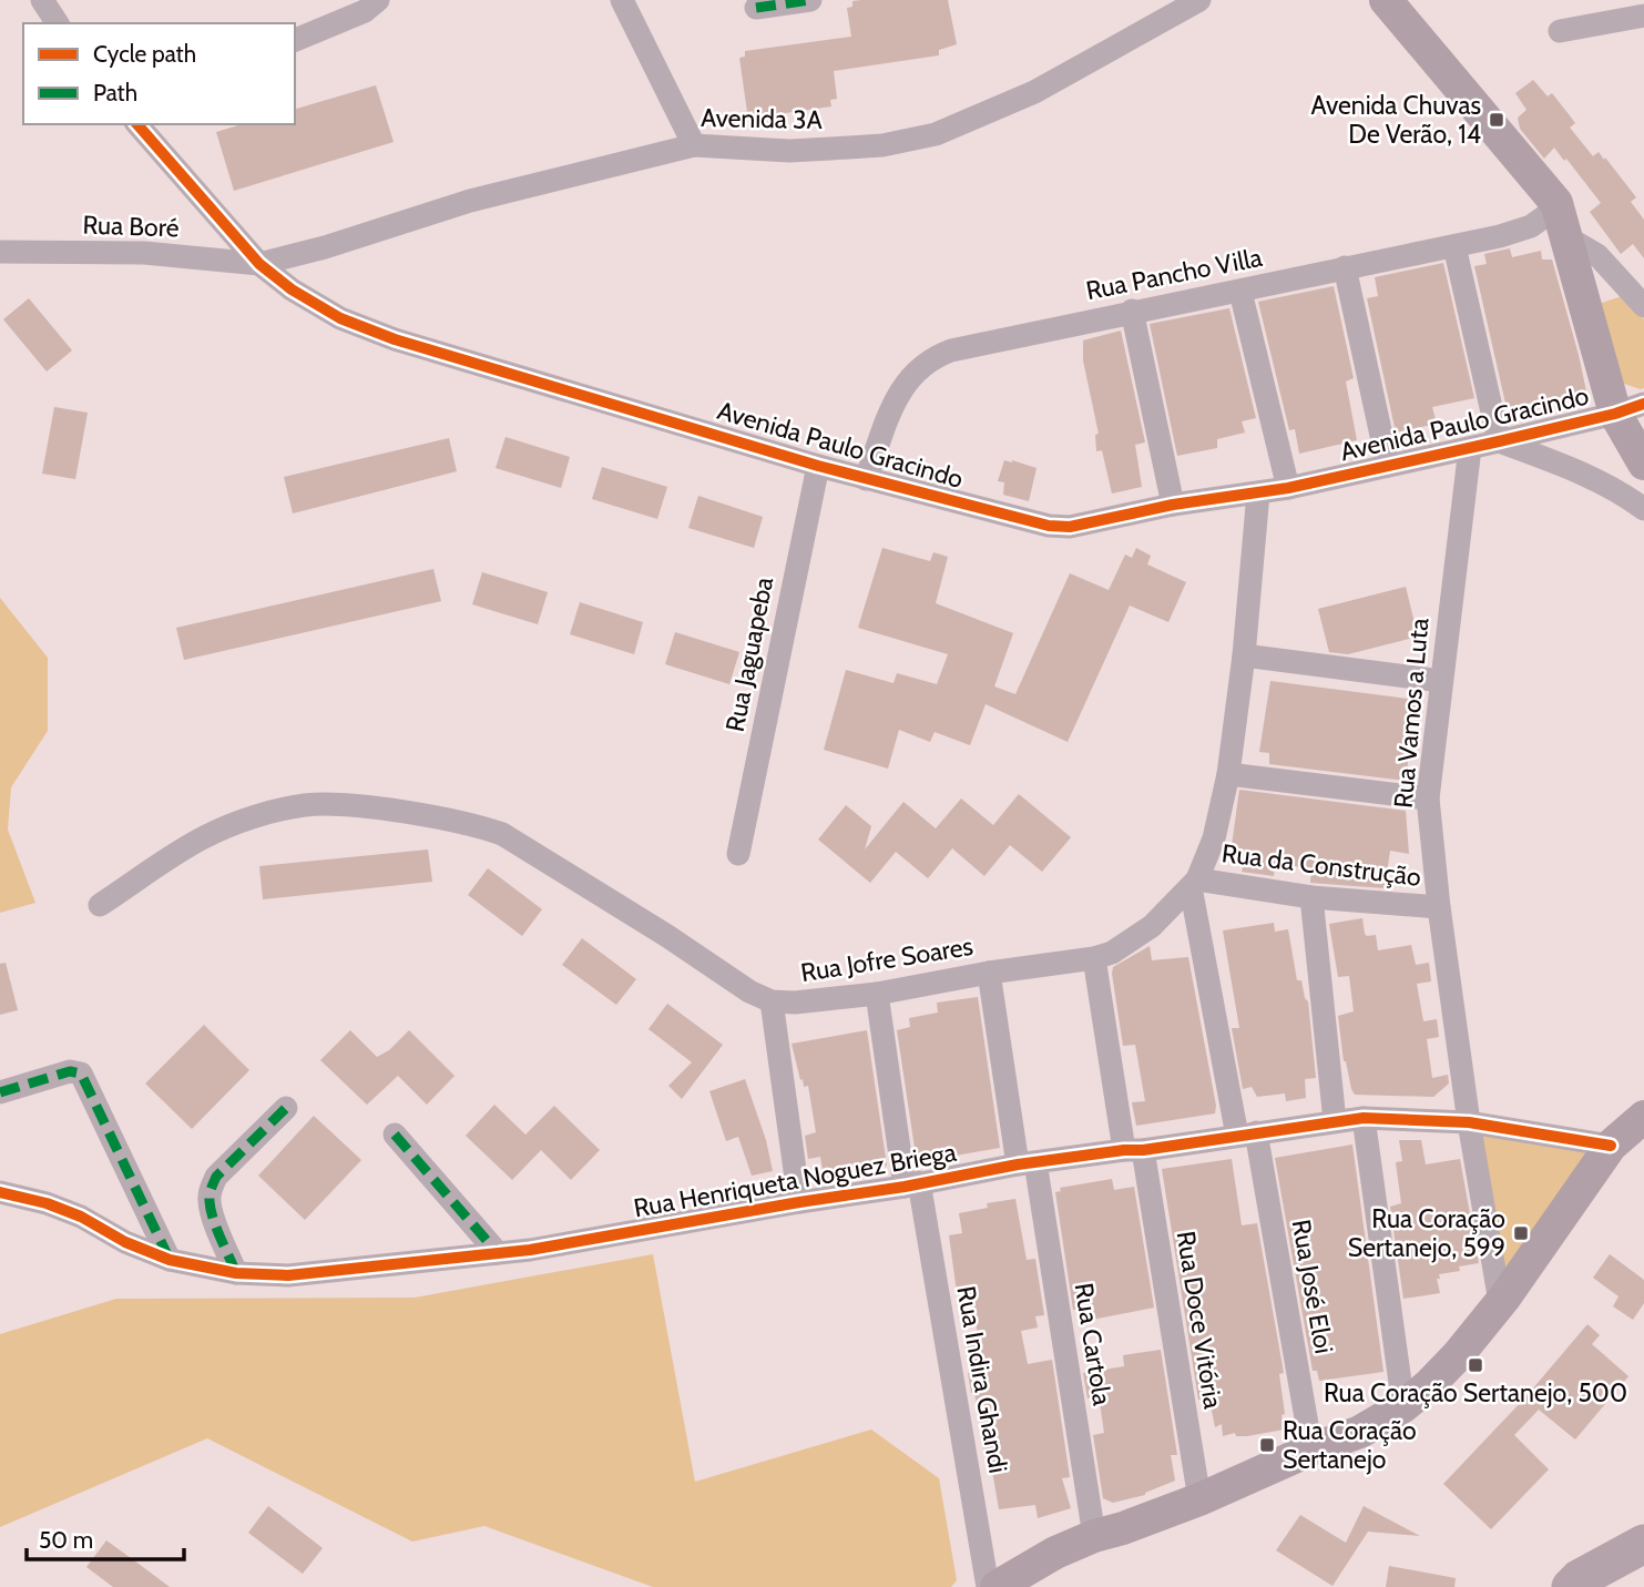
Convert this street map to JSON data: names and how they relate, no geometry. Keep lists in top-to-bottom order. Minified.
{"streets":{"street":["Avenida 3A","Rua Boré","Rua Pancho Villa","Avenida Paulo Gracindo","Rua Jaguapeba","Rua Vamos a Luta","Rua da Construção","Rua Jofre Soares","Rua Henriqueta Noguez Briega","Rua José Eloi","Rua Doce Vitória","Rua Cartola","Rua Indira Ghandi"]},"crossings":[["Avenida 3A","Rua Boré"],["Avenida 3A","Avenida Paulo Gracindo"],["Rua Boré","Avenida Paulo Gracindo"],["Rua Pancho Villa","Avenida Paulo Gracindo"],["Avenida Paulo Gracindo","Rua Jaguapeba"],["Avenida Paulo Gracindo","Rua Vamos a Luta"],["Avenida Paulo Gracindo","Rua Jofre Soares"],["Rua Vamos a Luta","Rua da Construção"],["Rua Vamos a Luta","Rua Henriqueta Noguez Briega"],["Rua da Construção","Rua Jofre Soares"],["Rua da Construção","Rua José Eloi"],["Rua Jofre Soares","Rua José Eloi"],["Rua Jofre Soares","Rua Doce Vitória"],["Rua Jofre Soares","Rua Cartola"],["Rua Jofre Soares","Rua Indira Ghandi"],["Rua Henriqueta Noguez Briega","Rua José Eloi"],["Rua Henriqueta Noguez Briega","Rua Doce Vitória"],["Rua Henriqueta Noguez Briega","Rua Cartola"],["Rua Henriqueta Noguez Briega","Rua Indira Ghandi"]],"places":{"transit":["Avenida Chuvas De Verão, 14","Rua Coração Sertanejo, 599","Rua Coração Sertanejo, 500","Rua Coração Sertanejo"]},"legend":["Cycle path","Path"],"scale_bar":"50 m"}
